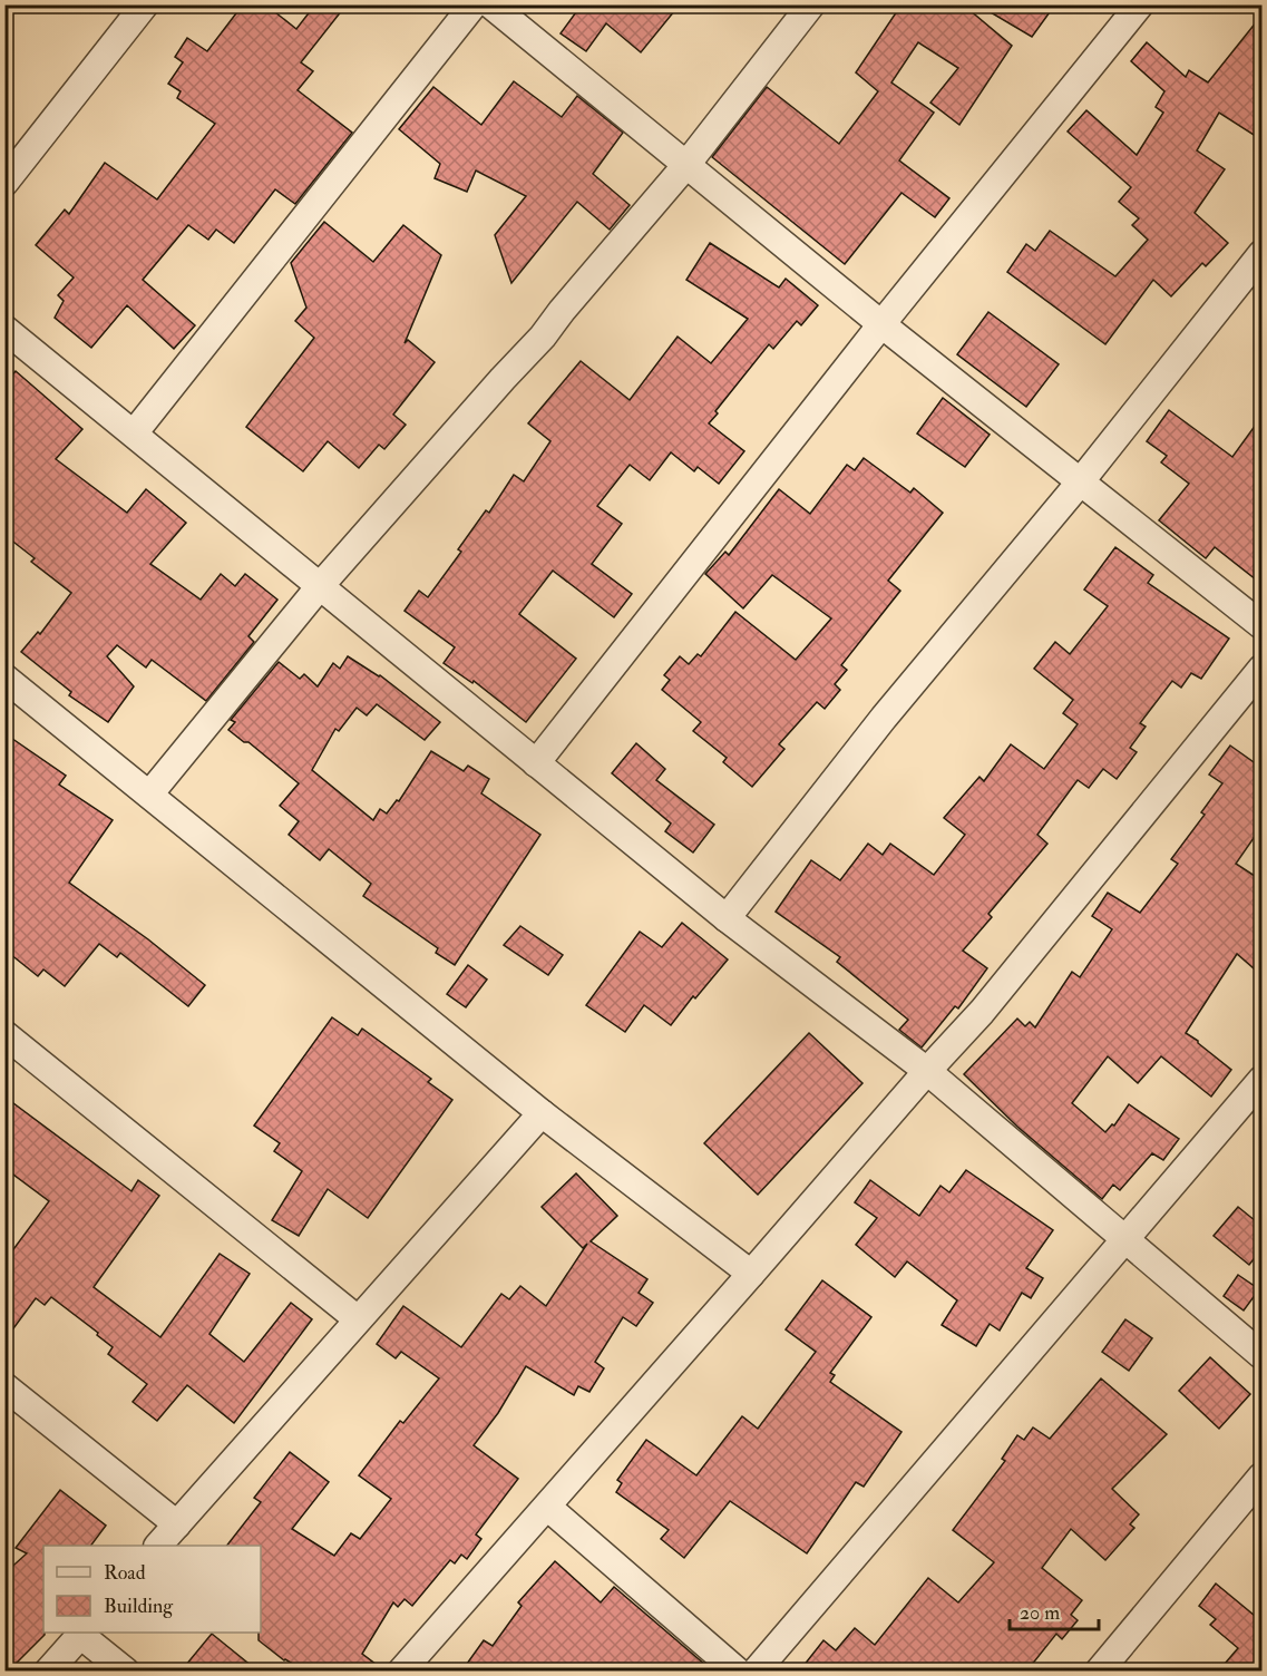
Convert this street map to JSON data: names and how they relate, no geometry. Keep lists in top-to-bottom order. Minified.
{"legend":["Road","Building"],"scale_bar":"20 m"}
